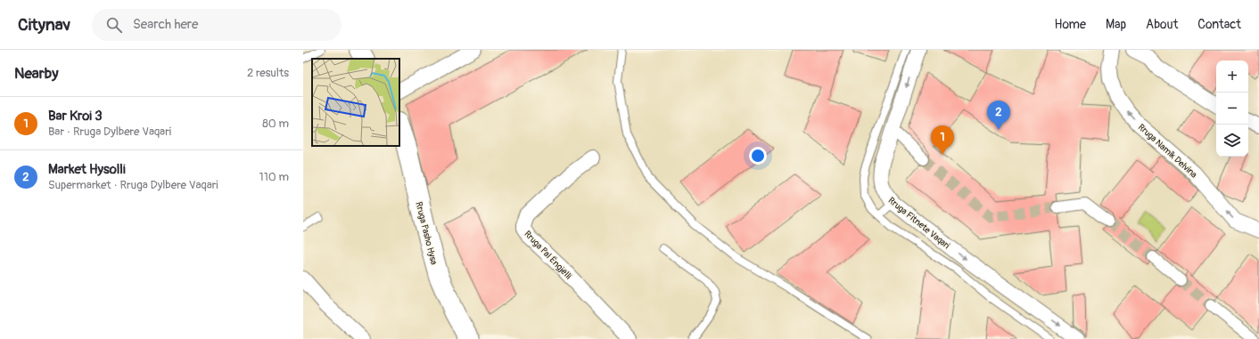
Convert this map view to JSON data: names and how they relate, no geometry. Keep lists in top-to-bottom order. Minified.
{"streets":{"main road":["Rruga Pasho Hysa"],"street":["Rruga Namik Delvina","Rruga Fitnete Vaqari","Rruga Pal Ëngjëlli"]},"one_way":["Rruga Fitnete Vaqari"],"page":{"header":"Citynav","search":"Search here","nav":["Home","Map","About","Contact"],"heading":["Nearby","2 results"],"map_buttons":["+","−"],"list":[{"mark":"1","name":"Bar Kroi 3","note":"Bar · Rruga Dylbere Vaqari","value":"80 m"},{"mark":"2","name":"Market Hysolli","note":"Supermarket · Rruga Dylbere Vaqari","value":"110 m"}],"pins":["2","1"]}}
